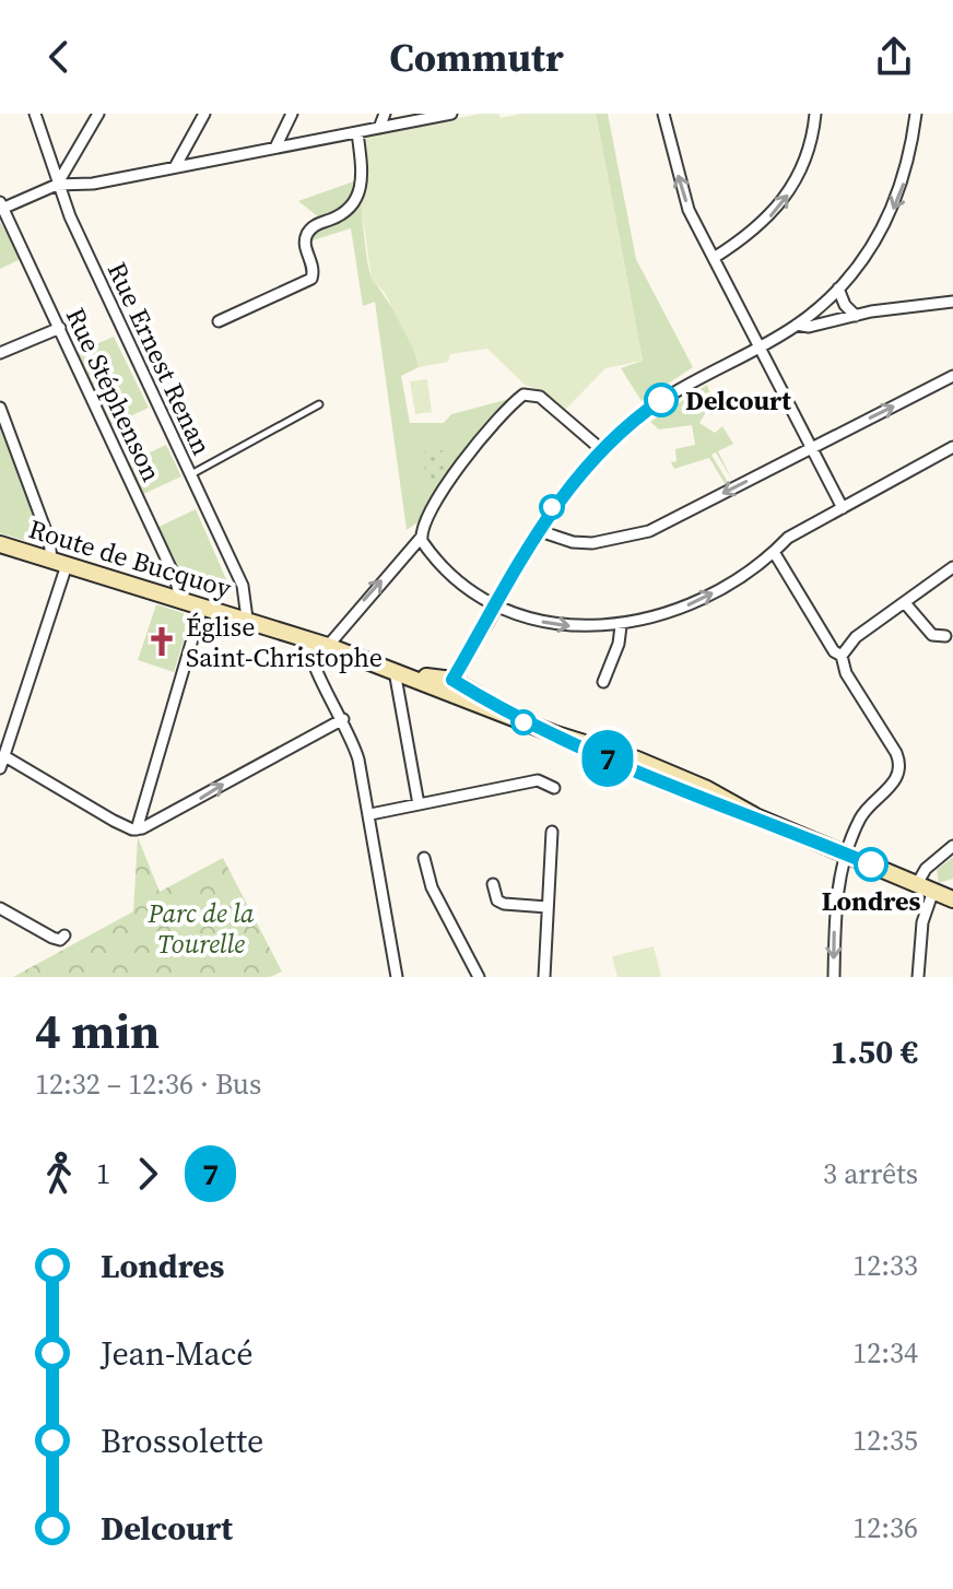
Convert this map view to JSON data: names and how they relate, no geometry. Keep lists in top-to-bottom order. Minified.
{"streets":{"main road":["Route de Bucquoy"],"street":["Rue Ernest Renan","Rue Stéphenson"]},"crossings":[["Rue Ernest Renan","Route de Bucquoy"],["Rue Stéphenson","Route de Bucquoy"]],"parks":["Parc de la Tourelle"],"places":{"other":["Delcourt","Londres"],"church":["Église Saint-Christophe"]},"lines":["bus line 7"],"page":{"header":"Commutr","on_map":"7","heading":["4 min","12:32 – 12:36 · Bus","1.50 €"],"legs":["1","7","3 arrêts"],"list":[{"name":"Londres","value":"12:33"},{"name":"Jean-Macé","value":"12:34"},{"name":"Brossolette","value":"12:35"},{"name":"Delcourt","value":"12:36"}]}}
